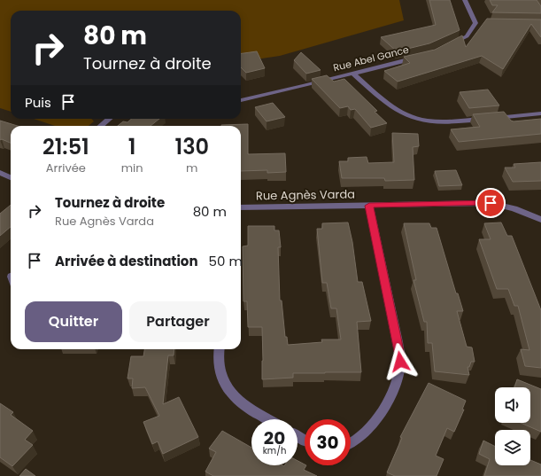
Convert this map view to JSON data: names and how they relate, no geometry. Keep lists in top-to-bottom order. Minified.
{"streets":{"street":["Rue Abel Gance","Rue Agnès Varda"]},"page":{"turn":["80 m","Tournez à droite"],"then":"Puis","eta":["21:51","Arrivée","1","min","130","m"],"list":[{"name":"Tournez à droite","note":"Rue Agnès Varda","value":"80 m"},{"name":"Arrivée à destination","value":"50 m"}],"buttons":["Quitter","Partager"],"speed":"20 km/h","limit":"30"}}
